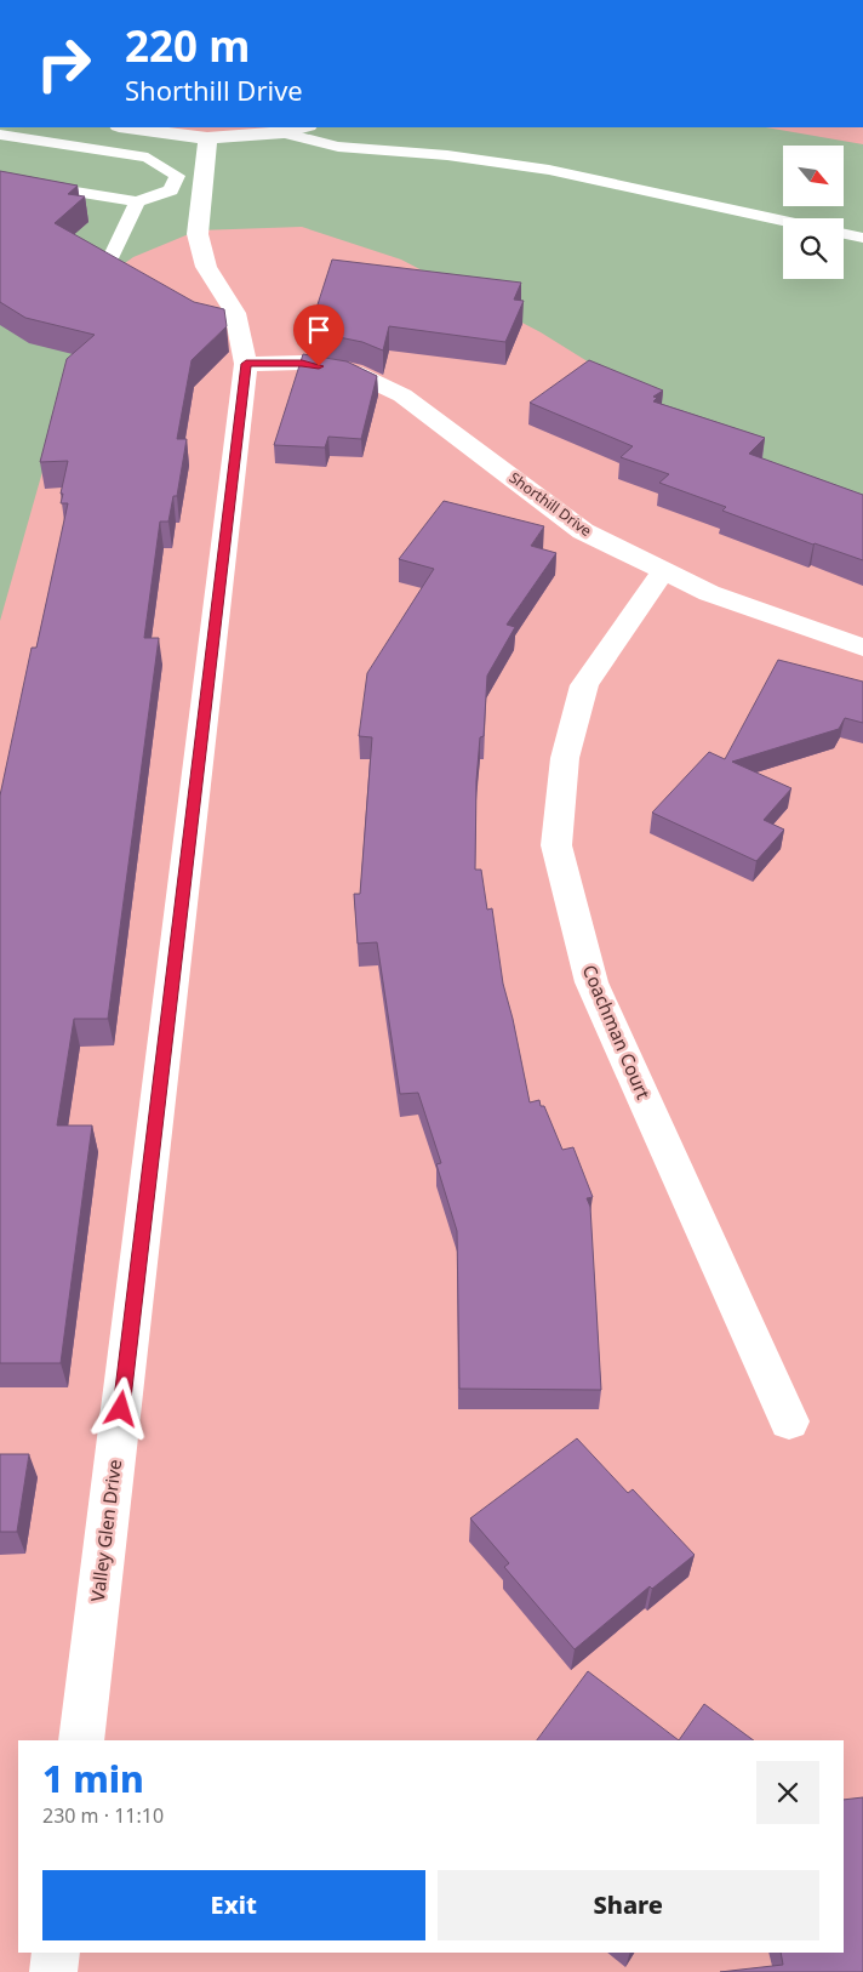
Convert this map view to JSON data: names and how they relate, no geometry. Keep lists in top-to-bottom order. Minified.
{"streets":{"street":["Shorthill Drive","Coachman Court","Valley Glen Drive"]},"crossings":[["Shorthill Drive","Coachman Court"],["Shorthill Drive","Valley Glen Drive"]],"north":"bottom right","page":{"turn":["220 m","Shorthill Drive"],"heading":["1 min","230 m · 11:10"],"buttons":["Exit","Share"]}}
